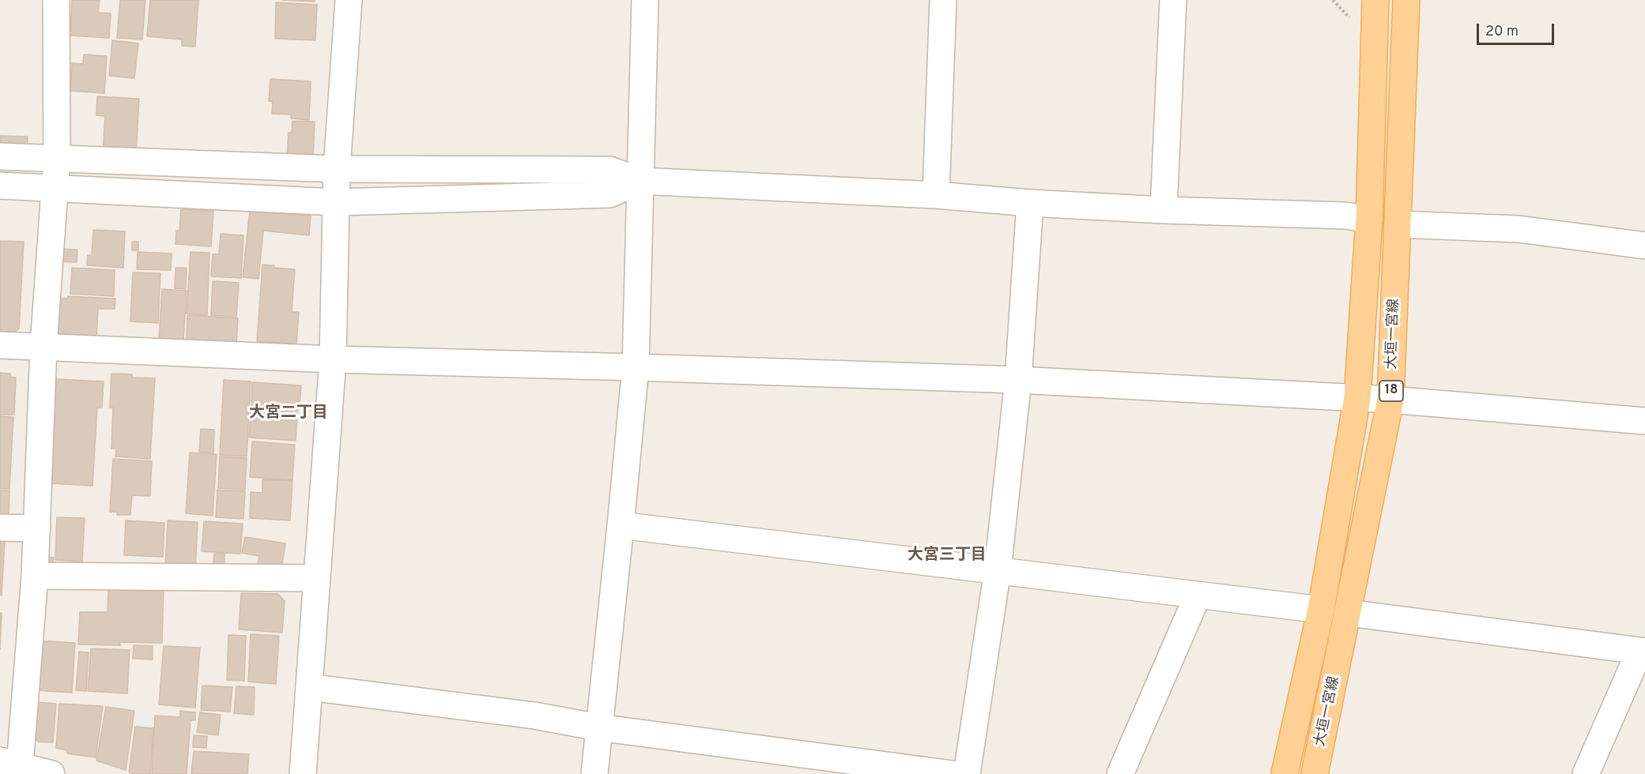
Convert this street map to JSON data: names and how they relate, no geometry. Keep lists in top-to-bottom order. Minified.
{"streets":{"main road":["大垣一宮線","18"]},"districts":["大宮二丁目","大宮三丁目"],"scale_bar":"20 m"}
